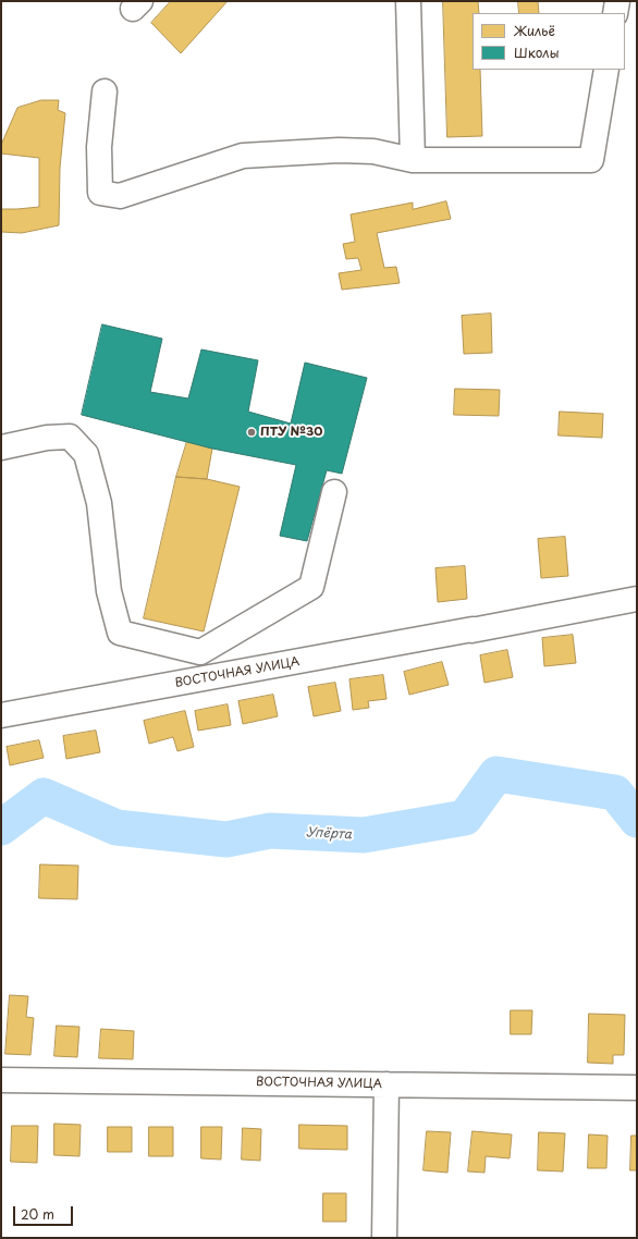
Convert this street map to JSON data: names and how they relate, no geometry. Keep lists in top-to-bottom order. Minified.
{"streets":{"street":["ВОСТОЧНАЯ УЛИЦА"]},"water":["Упёрта"],"places":["ПТУ №30"],"legend":["Жильё","Школы"],"scale_bar":"20 m"}
